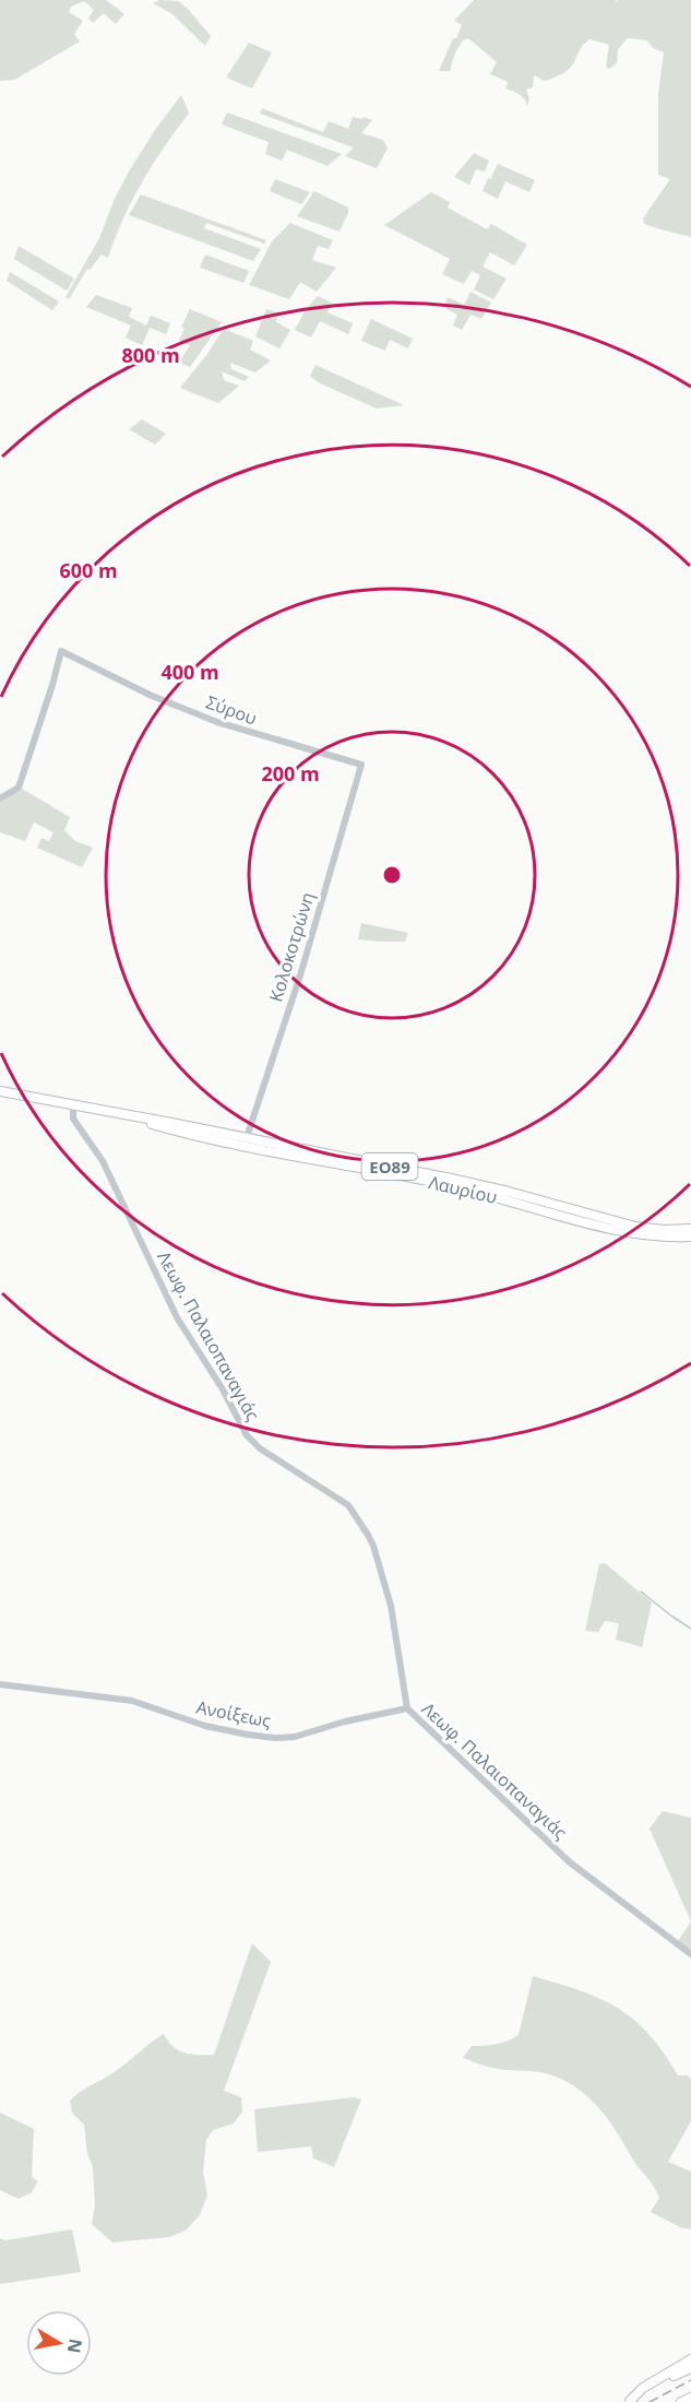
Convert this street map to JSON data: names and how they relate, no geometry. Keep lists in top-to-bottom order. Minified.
{"streets":{"main road":["ΕΟ89","Λαυρίου"],"street":["Σύρου","Κολοκοτρώνη","Λεωφ. Παλαιοπαναγιάς","Ανοίξεως"]},"crossings":[["Σύρου","Κολοκοτρώνη"],["Κολοκοτρώνη","Λαυρίου"],["Λαυρίου","Λεωφ. Παλαιοπαναγιάς"],["Λεωφ. Παλαιοπαναγιάς","Ανοίξεως"]],"north":"right","rings":["800 m","600 m","400 m","200 m"]}
